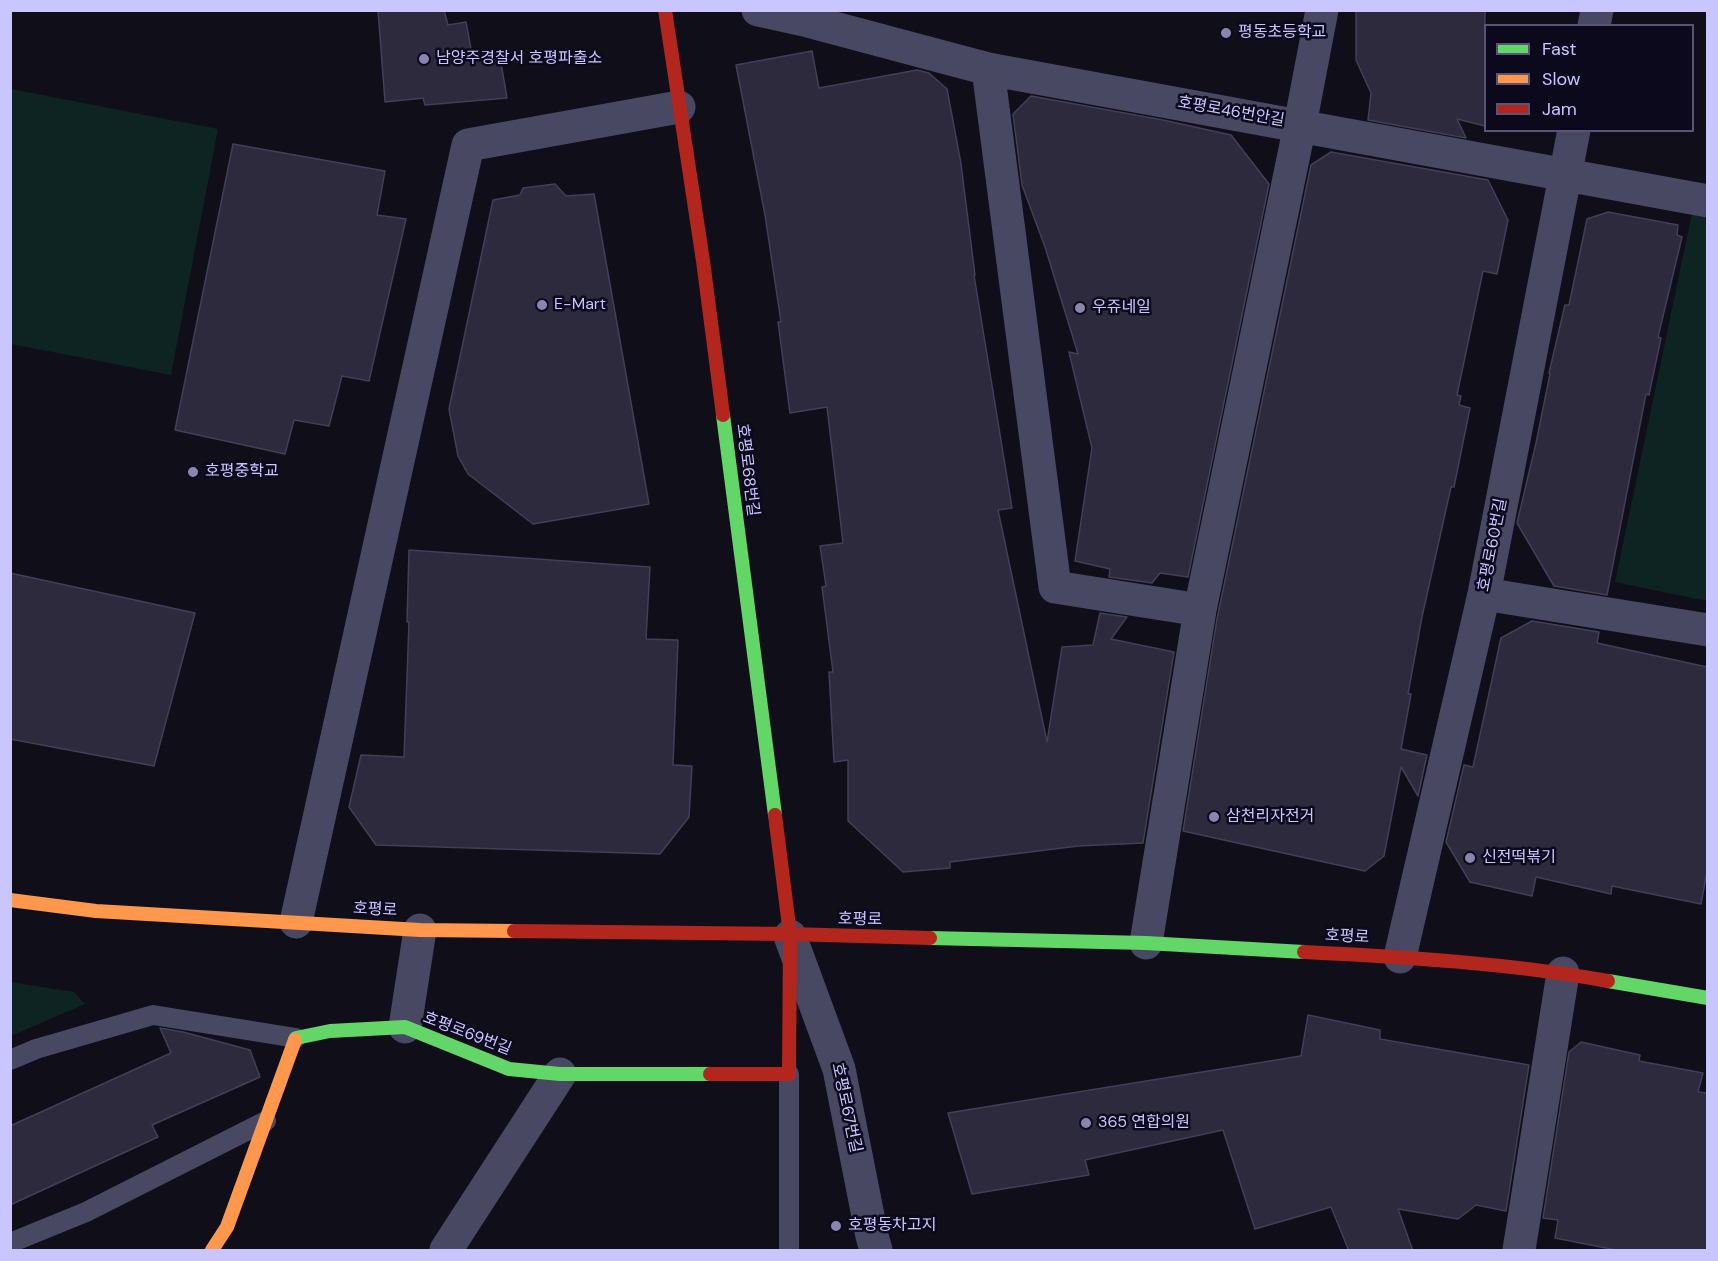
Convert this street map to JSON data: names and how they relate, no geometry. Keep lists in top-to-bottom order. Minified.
{"streets":{"street":["호평로46번안길","호평로68번길","호평로60번길","호평로","호평로69번길","호평로67번길"]},"crossings":[["호평로46번안길","호평로60번길"],["호평로68번길","호평로"],["호평로68번길","호평로67번길"],["호평로60번길","호평로"],["호평로","호평로67번길"]],"places":["평동초등학교","남양주경찰서 호평파출소","E-Mart","우쥬네일","호평중학교","삼천리자전거","신전떡볶기","365 연합의원","호평동차고지"],"legend":["Fast","Slow","Jam"]}
